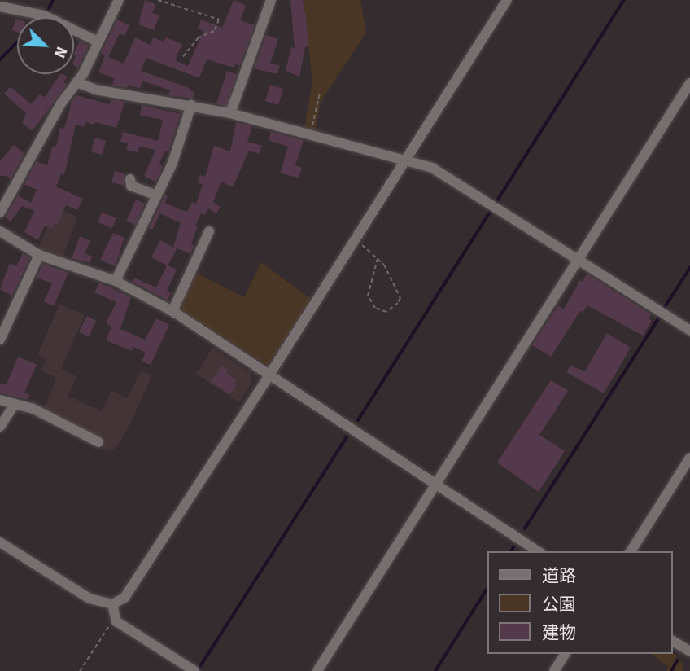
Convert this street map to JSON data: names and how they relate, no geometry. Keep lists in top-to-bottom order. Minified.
{"legend":["道路","公園","建物"],"north":"bottom right"}
